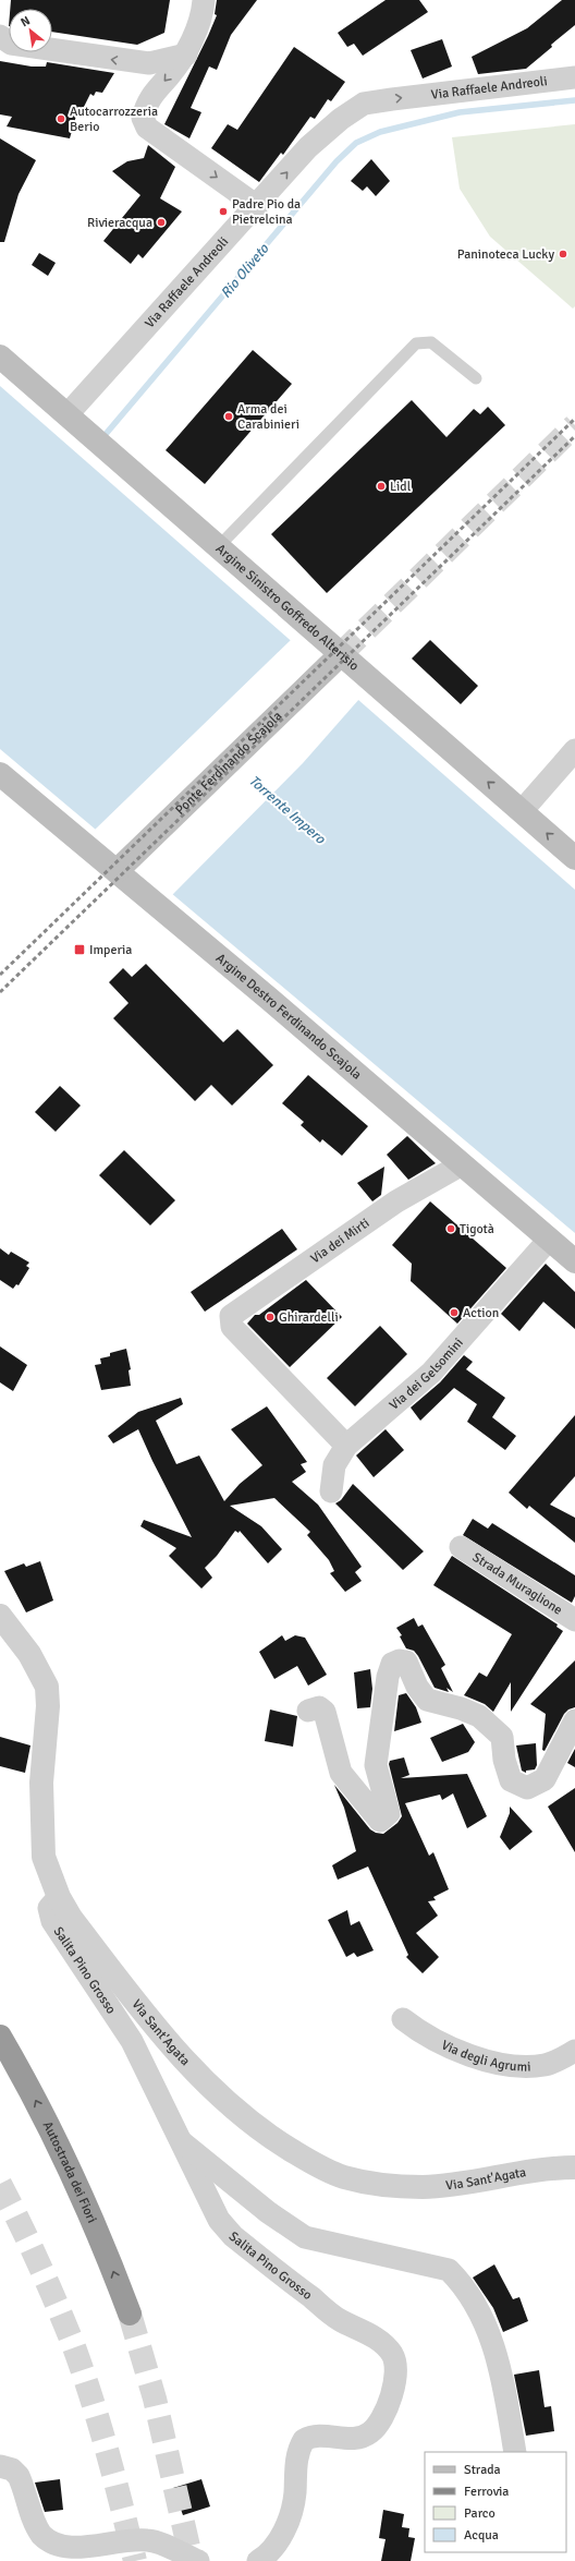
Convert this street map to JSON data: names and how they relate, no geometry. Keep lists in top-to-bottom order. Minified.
{"streets":{"highway":["Autostrada dei Fiori"],"main road":["Argine Sinistro Goffredo Alterisio","Ponte Ferdinando Scajola","Argine Destro Ferdinando Scajola"],"street":["Via Raffaele Andreoli","Via dei Mirti","Via dei Gelsomini","Strada Muraglione","Salita Pino Grosso","Via Sant'Agata","Via degli Agrumi"]},"crossings":[["Via Raffaele Andreoli","Argine Sinistro Goffredo Alterisio"],["Ponte Ferdinando Scajola","Argine Destro Ferdinando Scajola"],["Argine Destro Ferdinando Scajola","Via dei Mirti"],["Argine Destro Ferdinando Scajola","Via dei Gelsomini"],["Via dei Mirti","Via dei Gelsomini"],["Salita Pino Grosso","Via Sant'Agata"]],"one_way":["Via Raffaele Andreoli","Argine Sinistro Goffredo Alterisio","Autostrada dei Fiori"],"water":["Rio Oliveto","Torrente Impero"],"places":{"other":["Autocarrozzeria Berio","Padre Pio da Pietrelcina","Rivieracqua","Paninoteca Lucky","Arma dei Carabinieri","Lidl","Tigotà","Action","Ghirardelli"],"transit":["Imperia"]},"legend":["Strada","Ferrovia","Parco","Acqua"],"north":"top left"}
